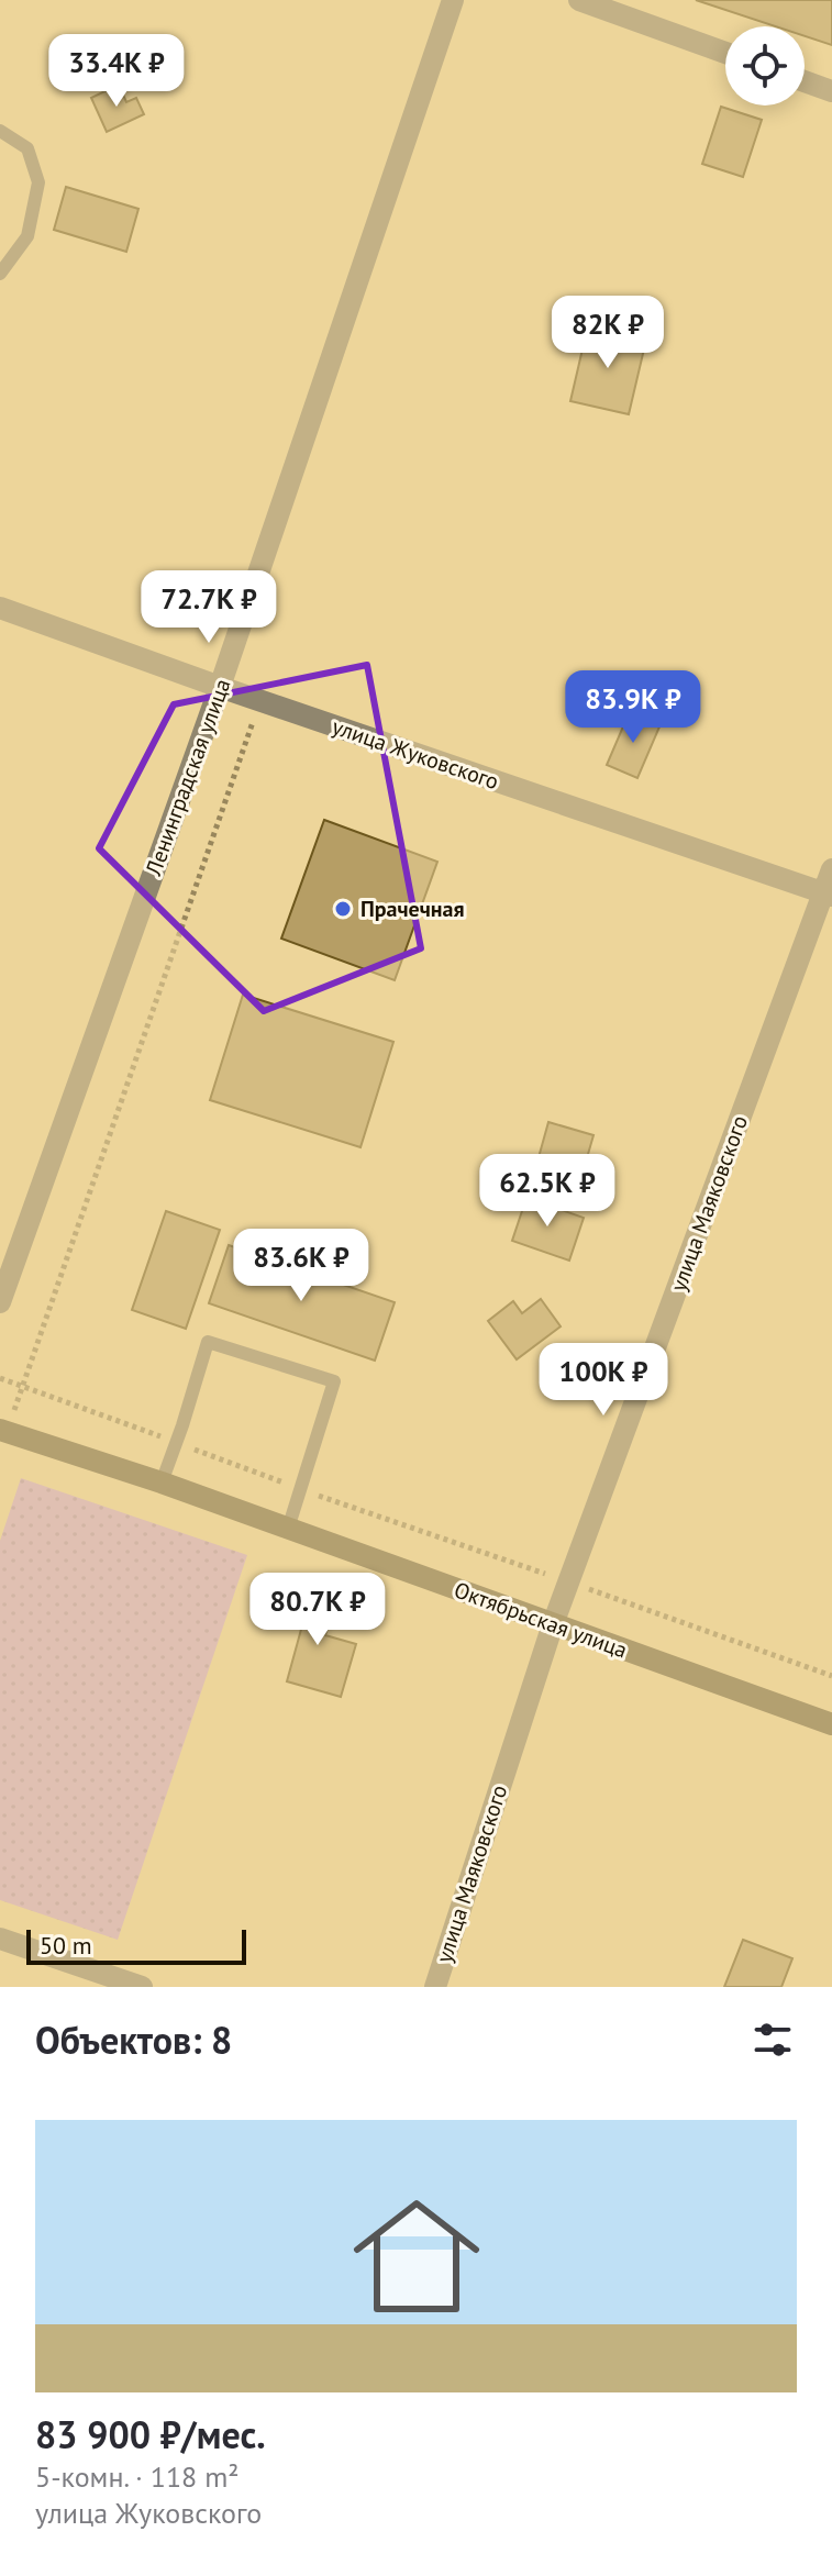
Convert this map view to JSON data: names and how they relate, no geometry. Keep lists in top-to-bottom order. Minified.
{"streets":{"street":["улица Жуковского","Ленинградская улица","улица Маяковского","Октябрьская улица"]},"crossings":[["улица Жуковского","Ленинградская улица"],["улица Жуковского","улица Маяковского"],["улица Маяковского","Октябрьская улица"]],"places":["Прачечная"],"scale_bar":"50 m","page":{"price":["33.4K ₽","82K ₽","72.7K ₽","83.9K ₽","62.5K ₽","83.6K ₽","100K ₽","80.7K ₽"],"scale":"50 m","heading":"Объектов: 8","list":[{"name":"83 900 ₽/мес.","note":"5-комн. · 118 m² · улица Жуковского"}]}}
